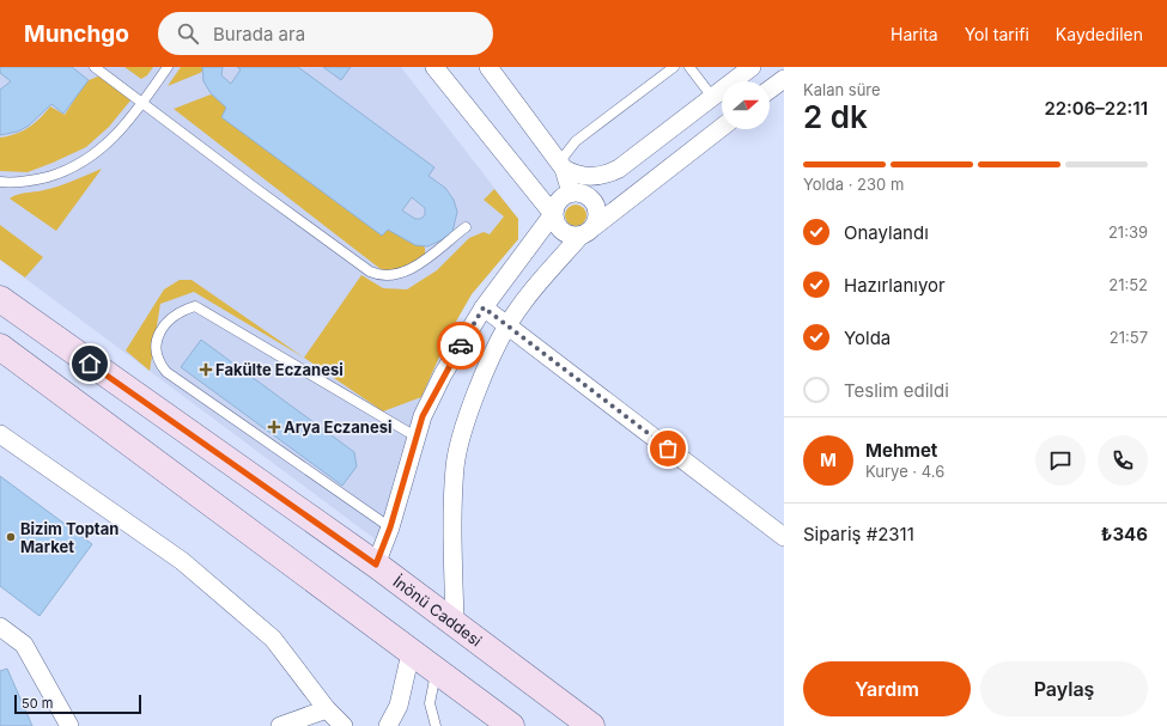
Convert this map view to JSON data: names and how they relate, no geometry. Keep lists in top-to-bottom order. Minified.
{"streets":{"main road":["İnönü Caddesi"]},"places":{"health":["Fakülte Eczanesi","Arya Eczanesi"],"other":["Bizim Toptan Market"]},"scale_bar":"50 m","north":"right","page":{"header":"Munchgo","search":"Burada ara","nav":["Harita","Yol tarifi","Kaydedilen"],"heading":["2 dk","Kalan süre","22:06–22:11"],"panel":["Mehmet","Kurye · 4.6","Sipariş #2311","₺346"],"bar":"Yolda · 230 m","list":[["Onaylandı","21:39"],["Hazırlanıyor","21:52"],["Yolda","21:57"],"Teslim edildi"],"round":"M","buttons":["Yardım","Paylaş"],"scale":"50 m"}}
